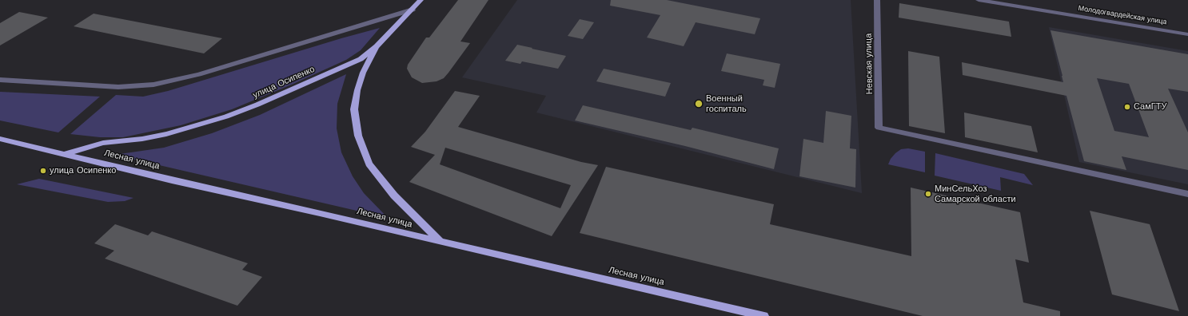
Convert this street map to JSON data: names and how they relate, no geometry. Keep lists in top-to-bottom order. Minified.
{"streets":{"main road":["улица Осипенко","Лесная улица"],"street":["Молодогвардейская улица","Невская улица"]},"crossings":[["улица Осипенко","Лесная улица"]],"places":["Военный госпиталь","СамГТУ","улица Осипенко","МинСельХоз Самарской области"]}
